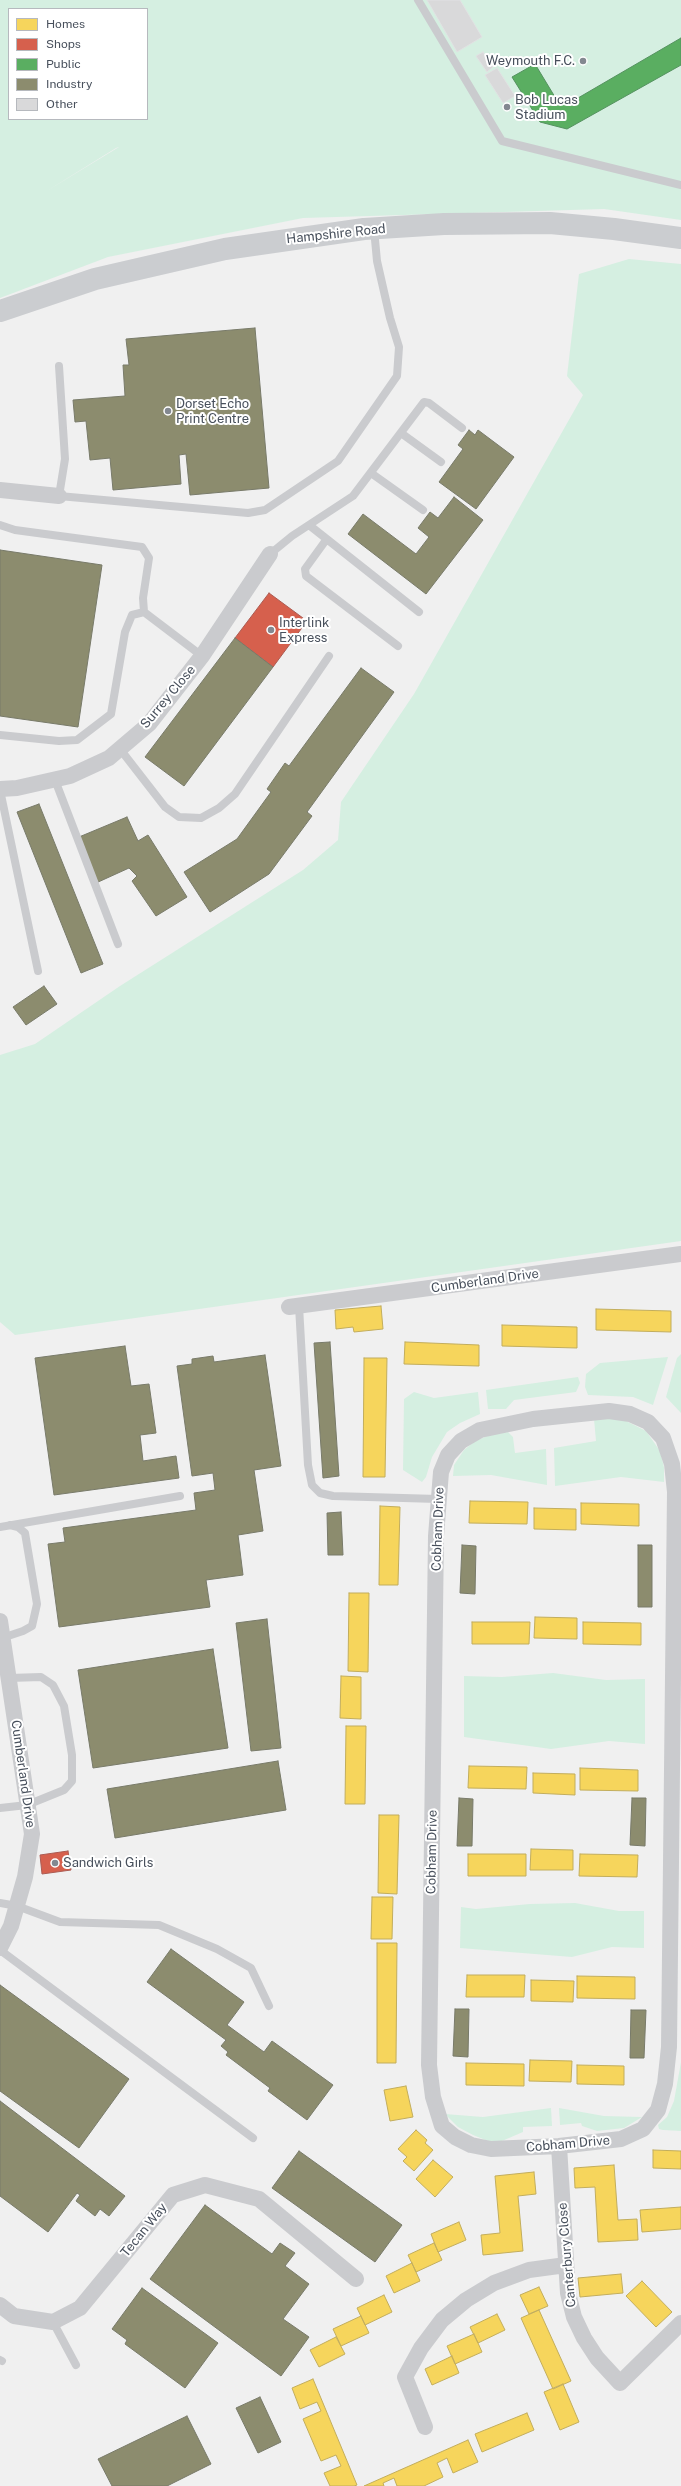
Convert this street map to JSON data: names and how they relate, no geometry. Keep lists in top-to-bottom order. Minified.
{"streets":{"main road":["Hampshire Road"],"street":["Surrey Close","Cumberland Drive","Cobham Drive","Tecan Way","Canterbury Close"]},"crossings":[["Cobham Drive","Canterbury Close"]],"places":["Weymouth F.C.","Bob Lucas Stadium","Dorset Echo Print Centre","Interlink Express","Sandwich Girls"],"legend":["Homes","Shops","Public","Industry","Other"]}
